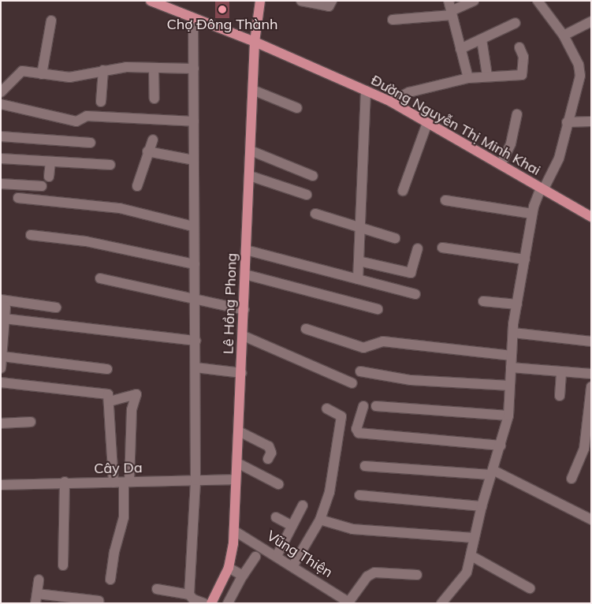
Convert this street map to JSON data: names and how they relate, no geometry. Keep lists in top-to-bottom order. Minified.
{"streets":{"main road":["Đường Nguyễn Thị Minh Khai","Lê Hồng Phong"],"street":["Cây Da","Vũng Thiện"]},"crossings":[["Đường Nguyễn Thị Minh Khai","Lê Hồng Phong"],["Lê Hồng Phong","Cây Da"],["Lê Hồng Phong","Vũng Thiện"]],"places":["Chợ Đông Thành"]}
